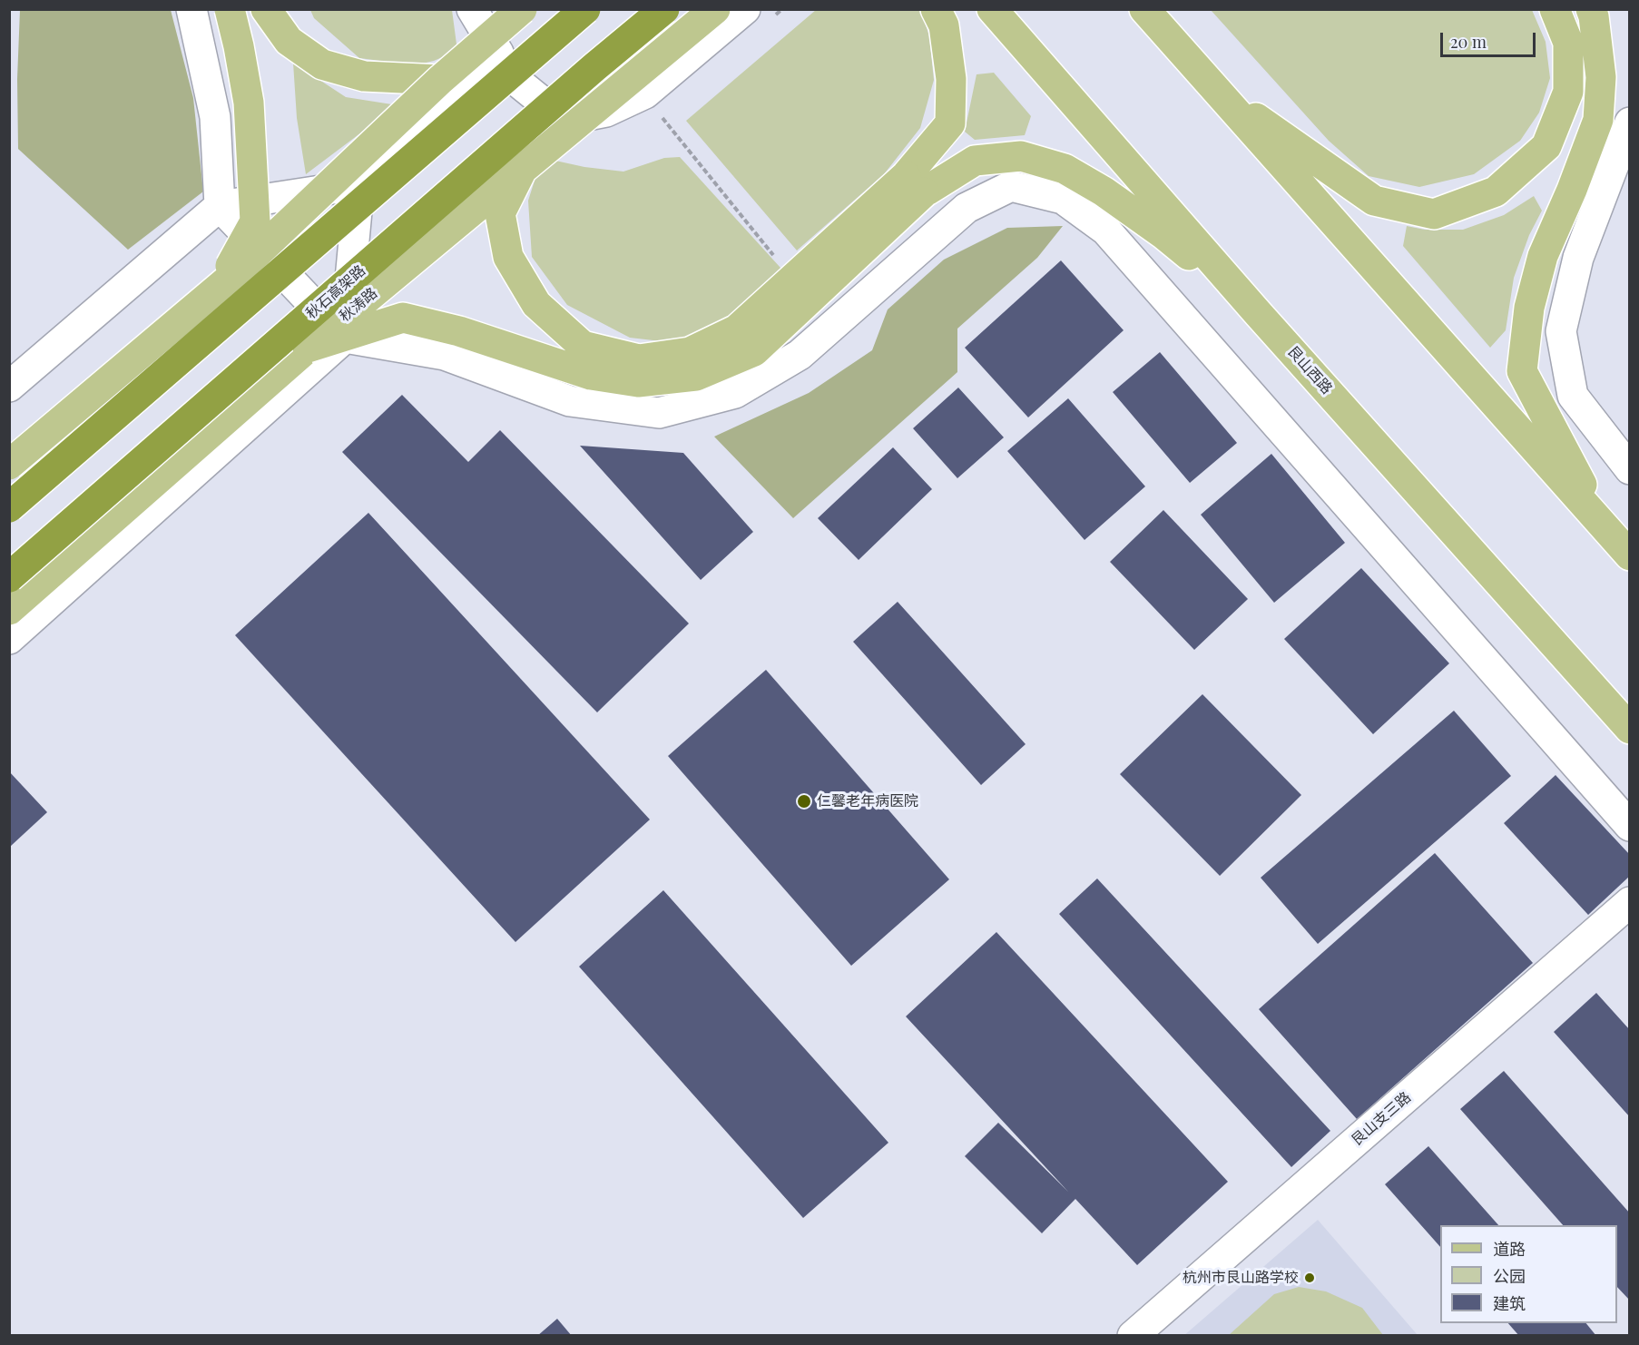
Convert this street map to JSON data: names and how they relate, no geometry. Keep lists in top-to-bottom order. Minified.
{"streets":{"highway":["秋石高架路"],"main road":["秋涛路","艮山西路"],"street":["艮山支三路"]},"places":["仁馨老年病医院","杭州市艮山路学校"],"legend":["道路","公园","建筑"],"scale_bar":"20 m"}
